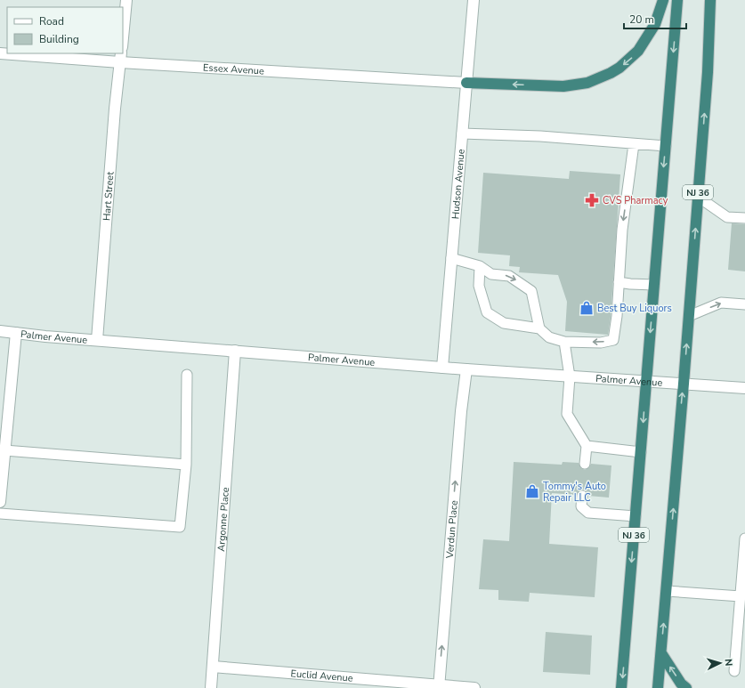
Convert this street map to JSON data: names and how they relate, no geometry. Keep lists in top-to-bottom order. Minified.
{"streets":{"highway":["NJ 36"],"street":["Essex Avenue","Hudson Avenue","Hart Street","Palmer Avenue","Argonne Place","Verdun Place","Euclid Avenue"]},"crossings":[["Essex Avenue","Hudson Avenue"],["Essex Avenue","Hart Street"],["Hudson Avenue","Palmer Avenue"],["NJ 36","Palmer Avenue"],["Hart Street","Palmer Avenue"],["Palmer Avenue","Argonne Place"],["Palmer Avenue","Verdun Place"],["Argonne Place","Euclid Avenue"],["Verdun Place","Euclid Avenue"]],"one_way":["Verdun Place"],"places":{"pharmacy":["CVS Pharmacy"],"shop":["Best Buy Liquors","Tommy's Auto Repair LLC"]},"legend":["Road","Building"],"scale_bar":"20 m","north":"right"}
